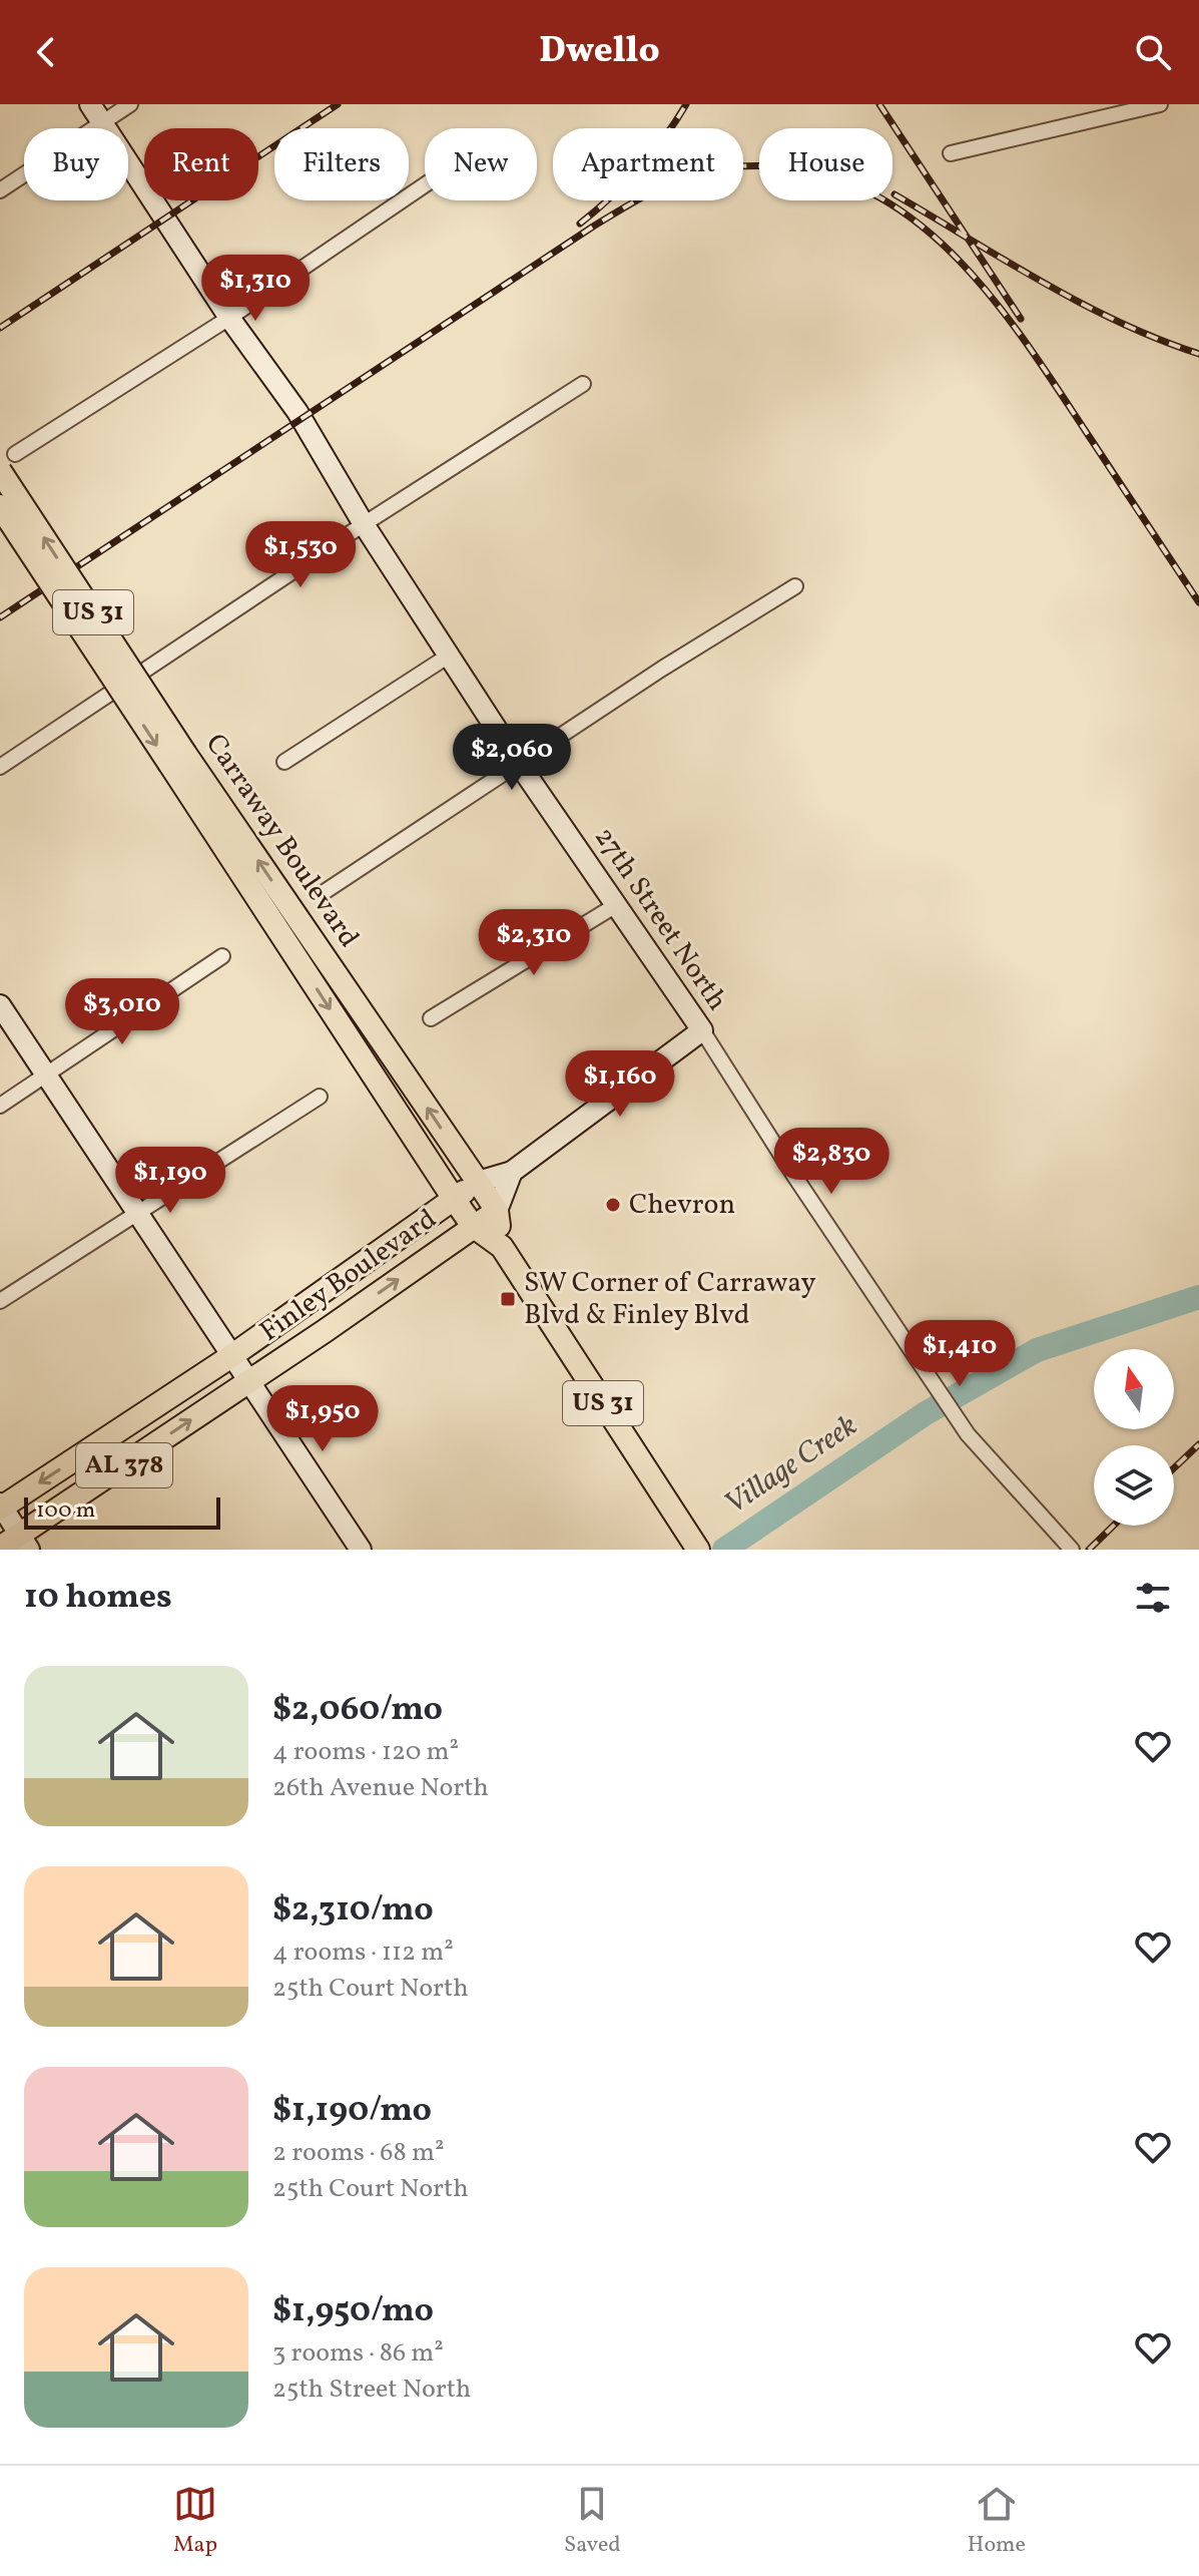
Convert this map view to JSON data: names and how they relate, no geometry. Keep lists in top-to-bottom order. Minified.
{"streets":{"main road":["US 31","Carraway Boulevard","Finley Boulevard","AL 378"],"street":["27th Street North"]},"crossings":[["Carraway Boulevard","Finley Boulevard"],["27th Street North","Finley Boulevard"]],"water":["Village Creek"],"places":{"other":["Chevron"],"transit":["SW Corner of Carraway Blvd & Finley Blvd"]},"scale_bar":"100 m","north":"top","page":{"header":"Dwello","chip":["Buy","Rent","Filters","New","Apartment","House"],"price":["$1,310","$1,530","$2,060","$2,310","$3,010","$1,160","$2,830","$1,190","$1,410","$1,950"],"scale":"100 m","heading":"10 homes","list":[{"name":"$2,060/mo","note":"4 rooms · 120 m² · 26th Avenue North"},{"name":"$2,310/mo","note":"4 rooms · 112 m² · 25th Court North"},{"name":"$1,190/mo","note":"2 rooms · 68 m² · 25th Court North"},{"name":"$1,950/mo","note":"3 rooms · 86 m² · 25th Street North"}],"tabs":["Map","Saved","Home"]}}
